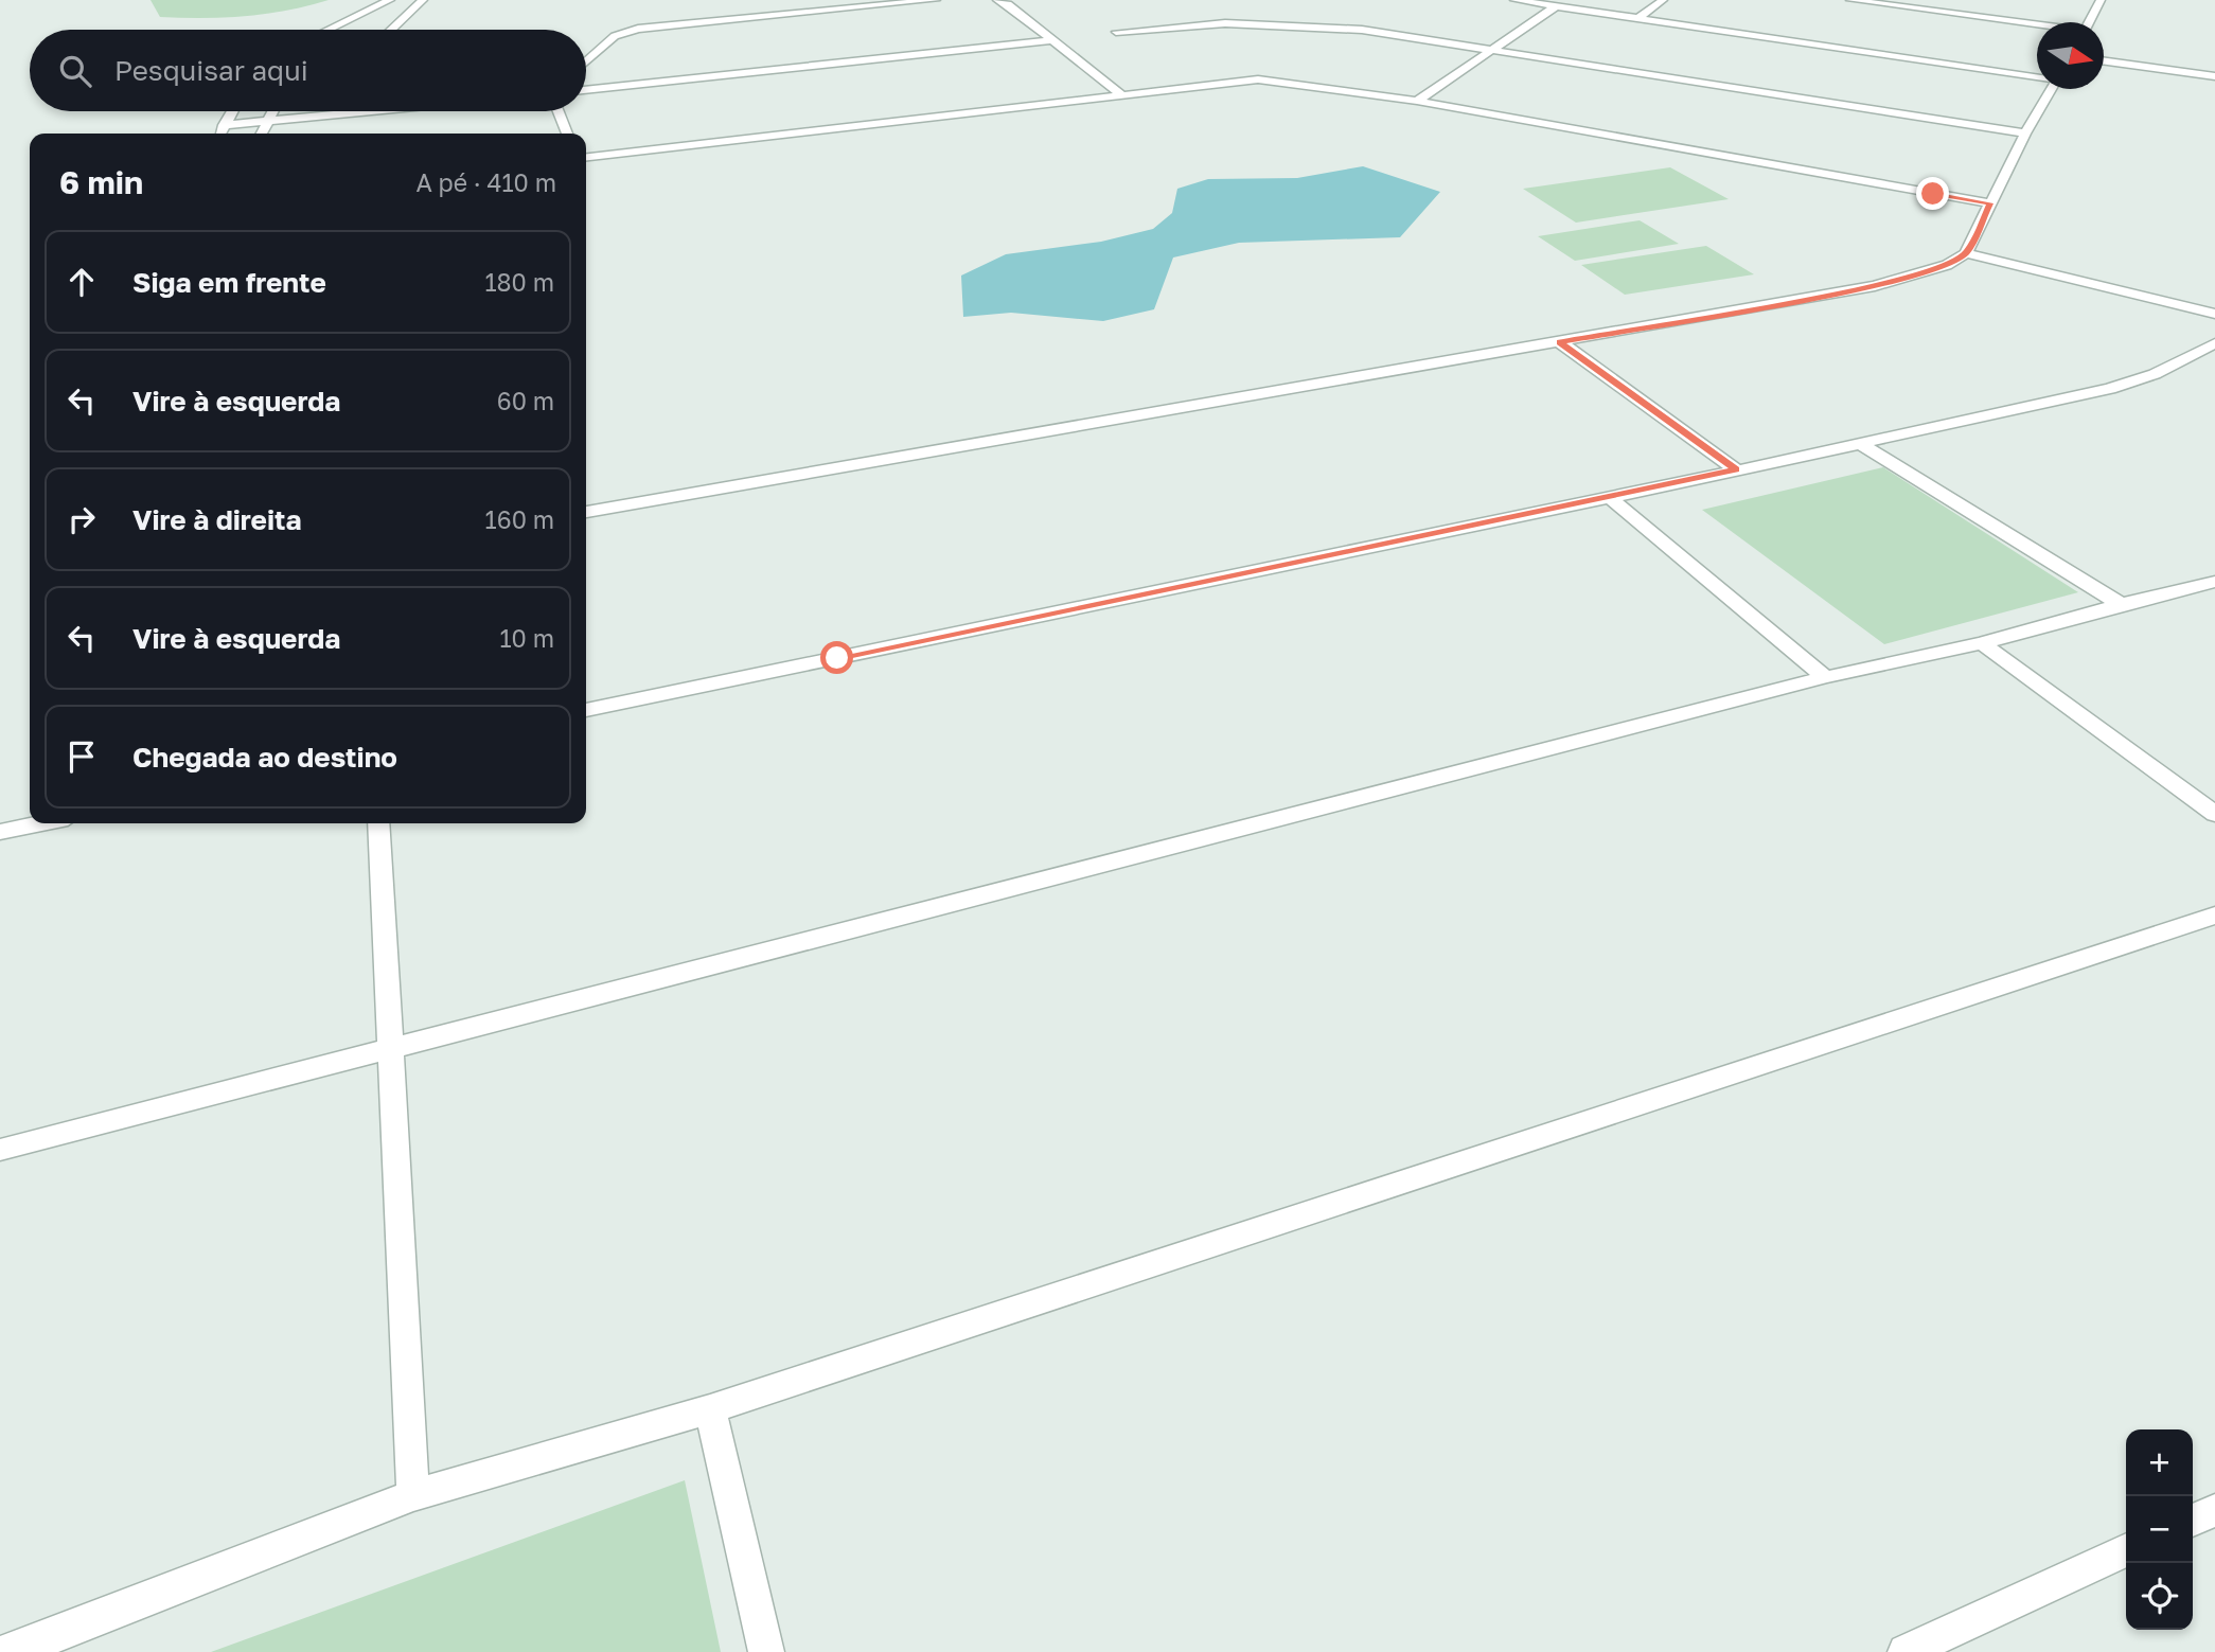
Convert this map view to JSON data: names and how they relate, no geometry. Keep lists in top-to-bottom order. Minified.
{"north":"right","page":{"search":"Pesquisar aqui","heading":["6 min","A pé · 410 m"],"list":[["Siga em frente","180 m"],["Vire à esquerda","60 m"],["Vire à direita","160 m"],["Vire à esquerda","10 m"],"Chegada ao destino"],"map_buttons":["+","−"]}}
